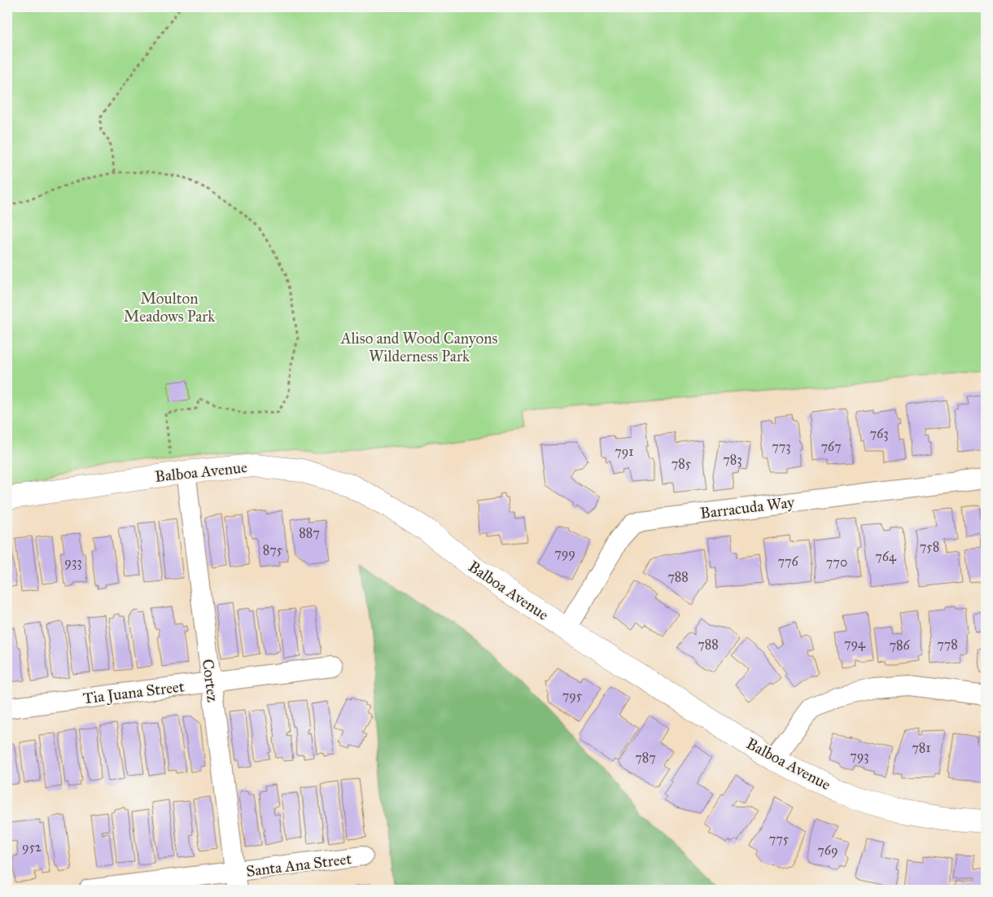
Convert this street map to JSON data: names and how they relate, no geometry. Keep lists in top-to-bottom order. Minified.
{"streets":{"street":["Balboa Avenue","Barracuda Way","Cortez","Tia Juana Street","Santa Ana Street"]},"crossings":[["Balboa Avenue","Barracuda Way"],["Balboa Avenue","Cortez"],["Cortez","Tia Juana Street"],["Cortez","Santa Ana Street"]],"parks":["Moulton Meadows Park","Aliso and Wood Canyons Wilderness Park"],"house_numbers":["763","773","767","791","783","785","887","758","875","799","764","776","933","770","788","794","788","778","786","795","781","793","787","775","952","769"]}
